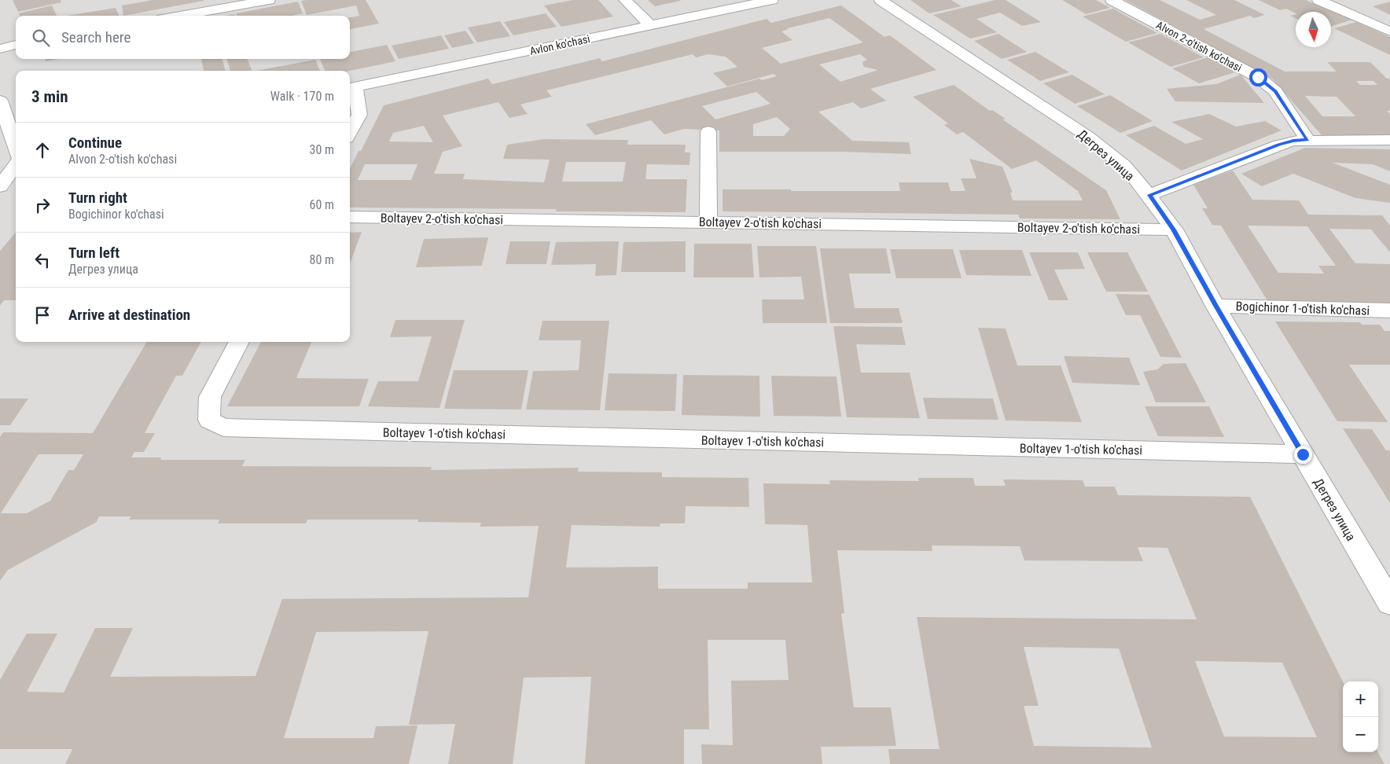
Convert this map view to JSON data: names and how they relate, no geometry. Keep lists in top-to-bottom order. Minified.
{"streets":{"street":["Avlon ko'chasi","Alvon 2-o'tish ko'chasi","Дегрез улица","Boltayev 2-o'tish ko'chasi","Bogichinor 1-o'tish ko'chasi","Boltayev 1-o'tish ko'chasi"]},"crossings":[["Дегрез улица","Boltayev 2-o'tish ko'chasi"],["Дегрез улица","Bogichinor 1-o'tish ko'chasi"],["Дегрез улица","Boltayev 1-o'tish ko'chasi"]],"north":"bottom","page":{"search":"Search here","heading":["3 min","Walk · 170 m"],"list":[["Continue","Alvon 2-o'tish ko'chasi","30 m"],["Turn right","Bogichinor ko'chasi","60 m"],["Turn left","Дегрез улица","80 m"],"Arrive at destination"],"map_buttons":["+","−"]}}
